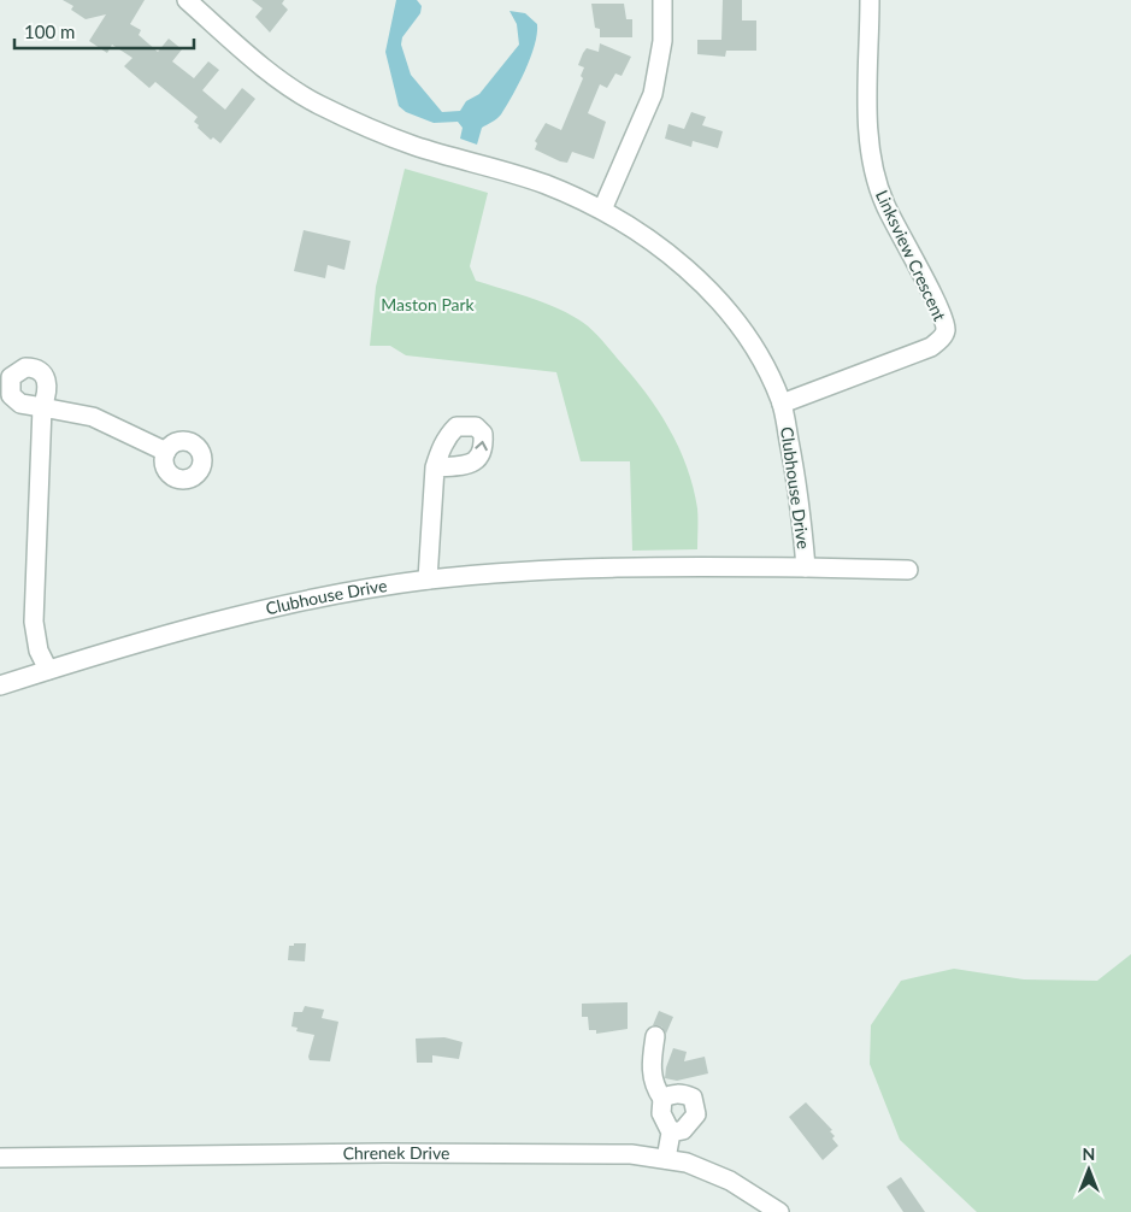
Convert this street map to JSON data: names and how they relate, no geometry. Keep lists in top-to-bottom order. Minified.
{"streets":{"street":["Linksview Crescent","Clubhouse Drive","Chrenek Drive"]},"crossings":[["Linksview Crescent","Clubhouse Drive"]],"parks":["Maston Park"],"scale_bar":"100 m","north":"top"}
